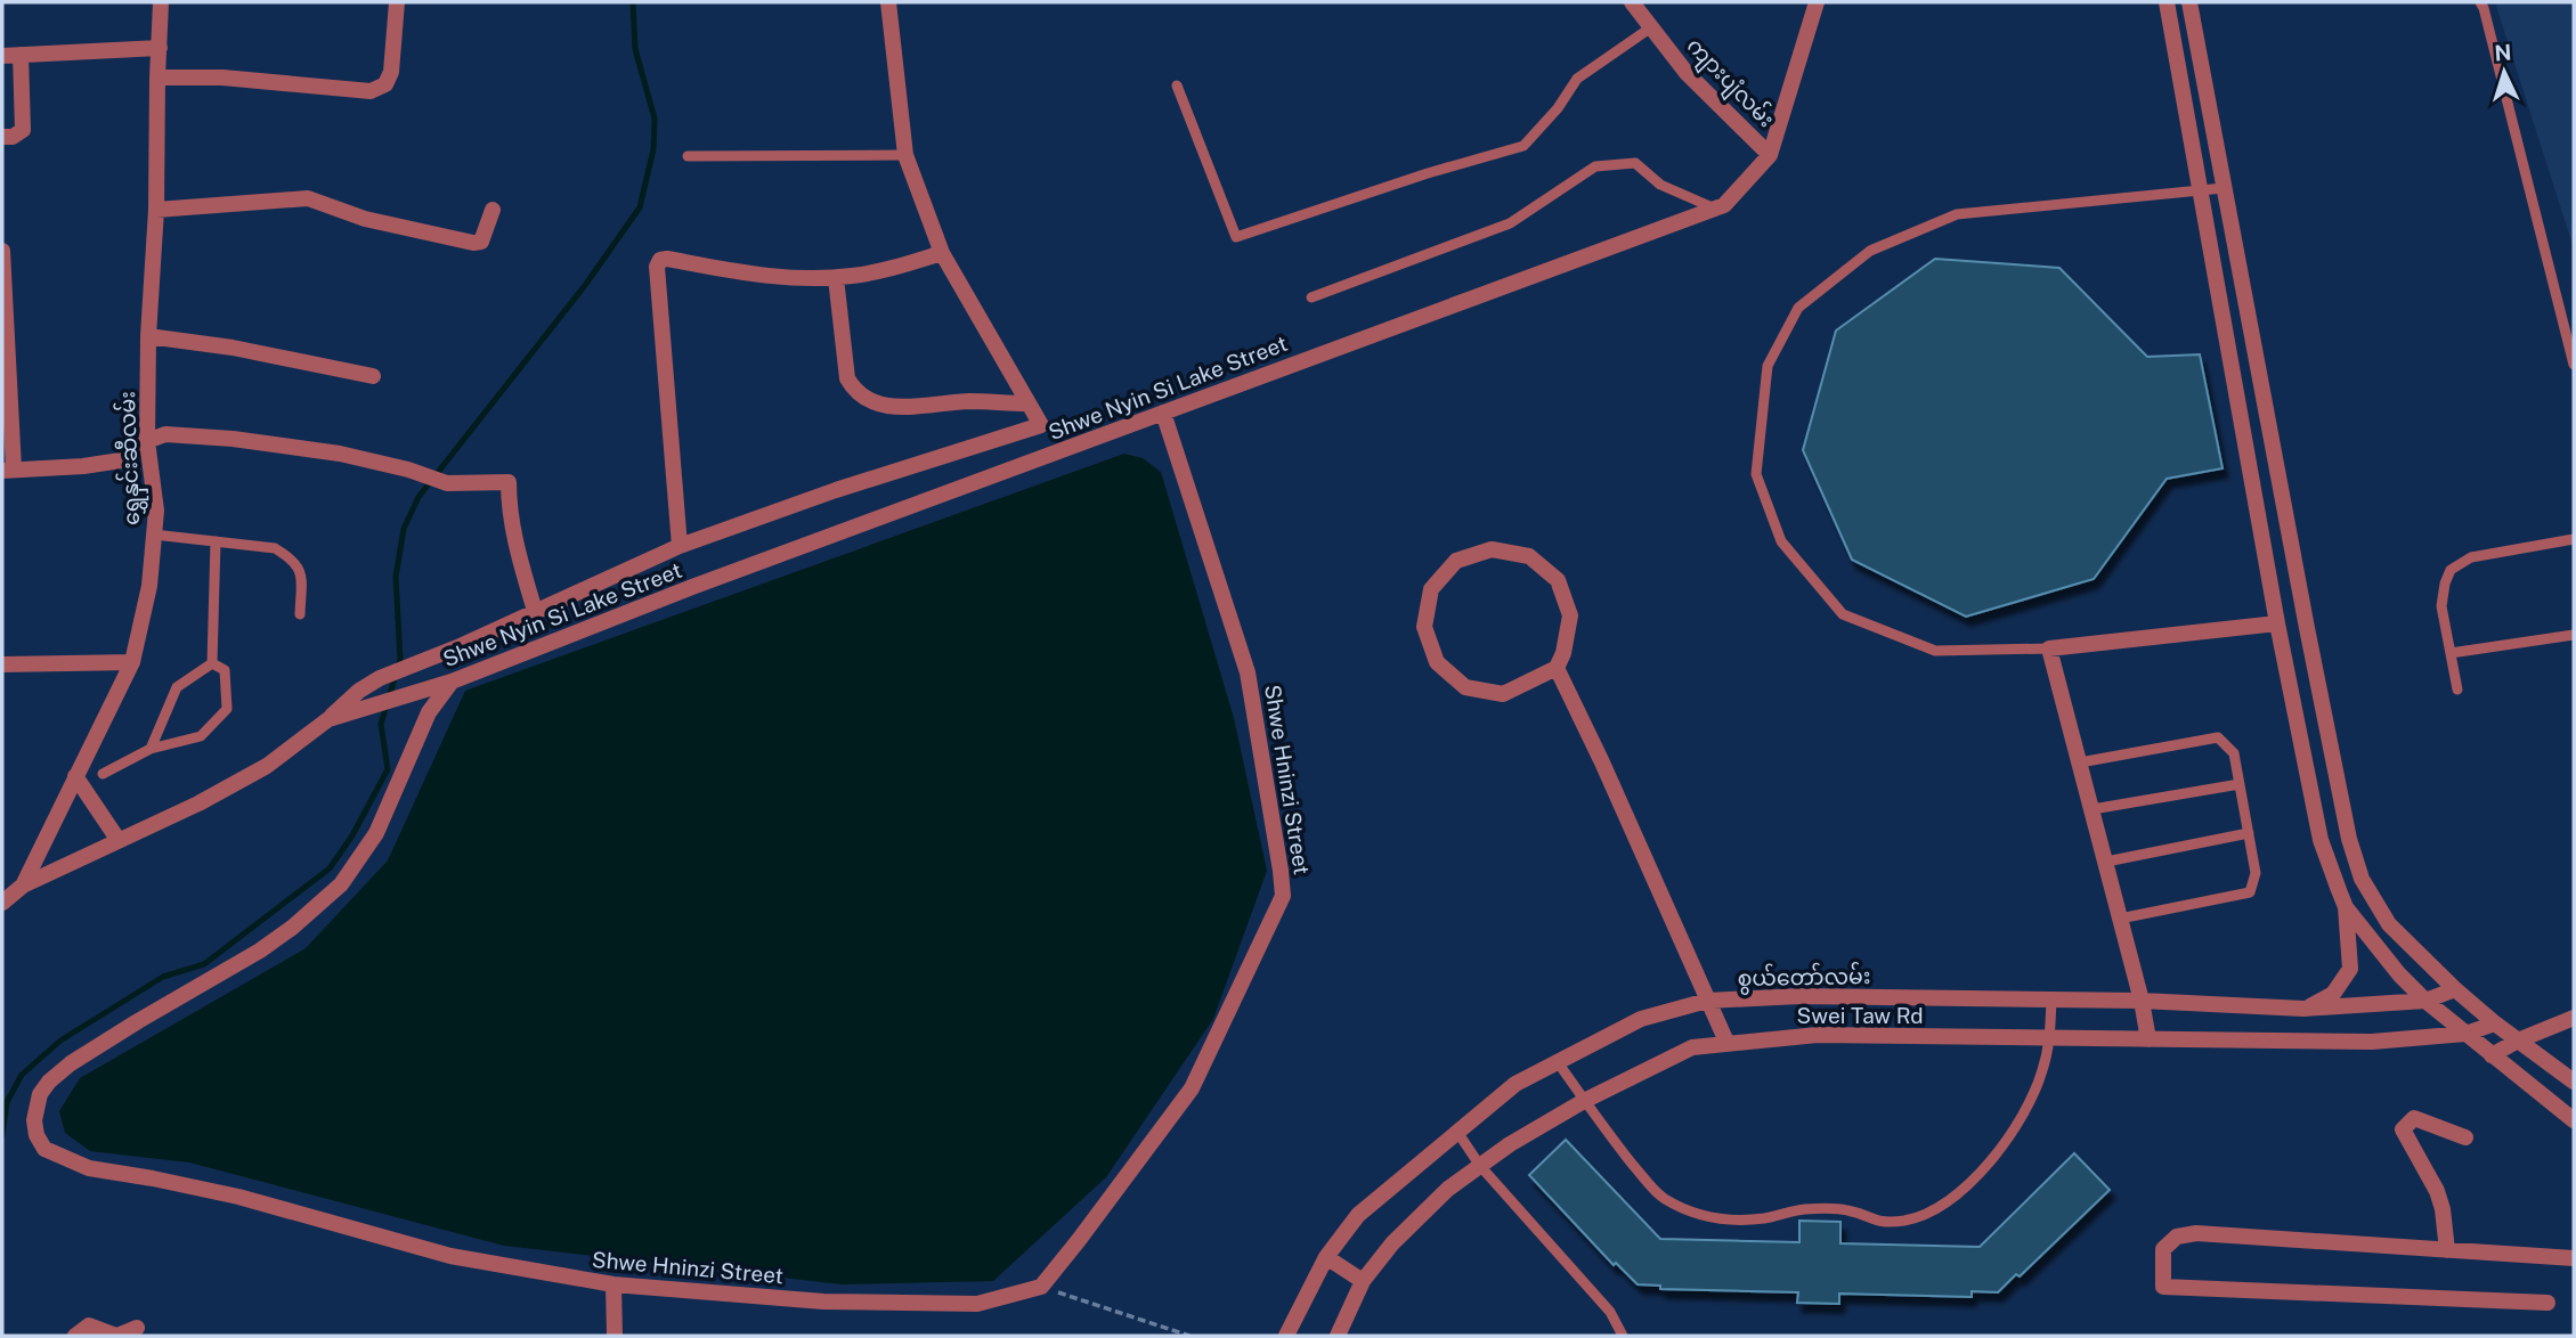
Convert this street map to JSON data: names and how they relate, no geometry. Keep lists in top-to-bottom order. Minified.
{"streets":{"street":["ကျားပျံလမ်း","Shwe Nyin Si Lake Street","ရွှေနှင်းဆီလမ်း","Shwe Hninzi Street","စွယ်တော်လမ်း","Swei Taw Rd"]},"crossings":[["ကျားပျံလမ်း","Shwe Nyin Si Lake Street"],["Shwe Nyin Si Lake Street","Shwe Hninzi Street"]],"north":"top"}
